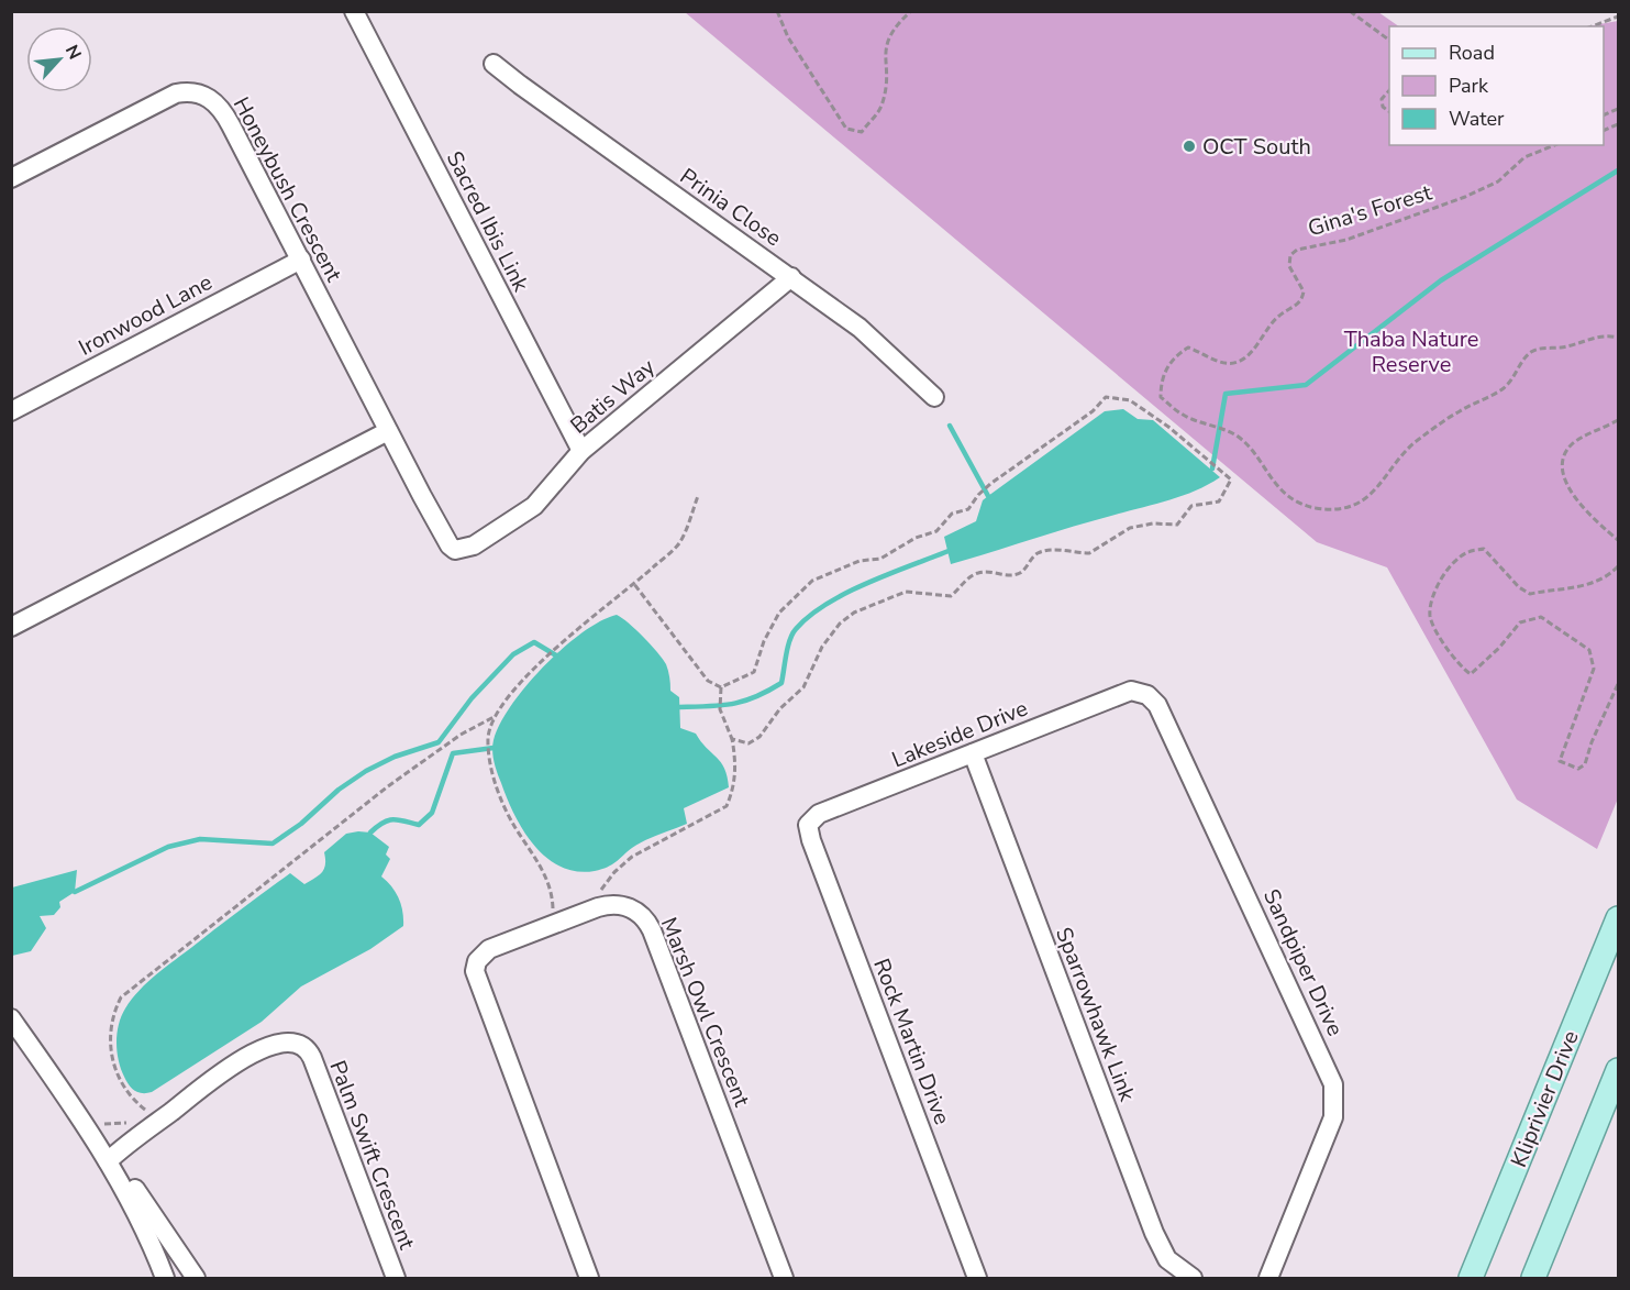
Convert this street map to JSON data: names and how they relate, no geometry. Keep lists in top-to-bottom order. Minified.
{"streets":{"main road":["Kliprivier Drive"],"street":["Honeybush Crescent","Prinia Close","Sacred Ibis Link","Ironwood Lane","Batis Way","Lakeside Drive","Sandpiper Drive","Marsh Owl Crescent","Sparrowhawk Link","Rock Martin Drive","Palm Swift Crescent"],"path":["Gina's Forest"]},"crossings":[["Honeybush Crescent","Ironwood Lane"],["Honeybush Crescent","Batis Way"],["Prinia Close","Batis Way"],["Sacred Ibis Link","Batis Way"],["Lakeside Drive","Sandpiper Drive"],["Lakeside Drive","Sparrowhawk Link"],["Lakeside Drive","Rock Martin Drive"]],"parks":["Thaba Nature Reserve"],"places":["OCT South"],"legend":["Road","Park","Water"],"north":"top right"}
